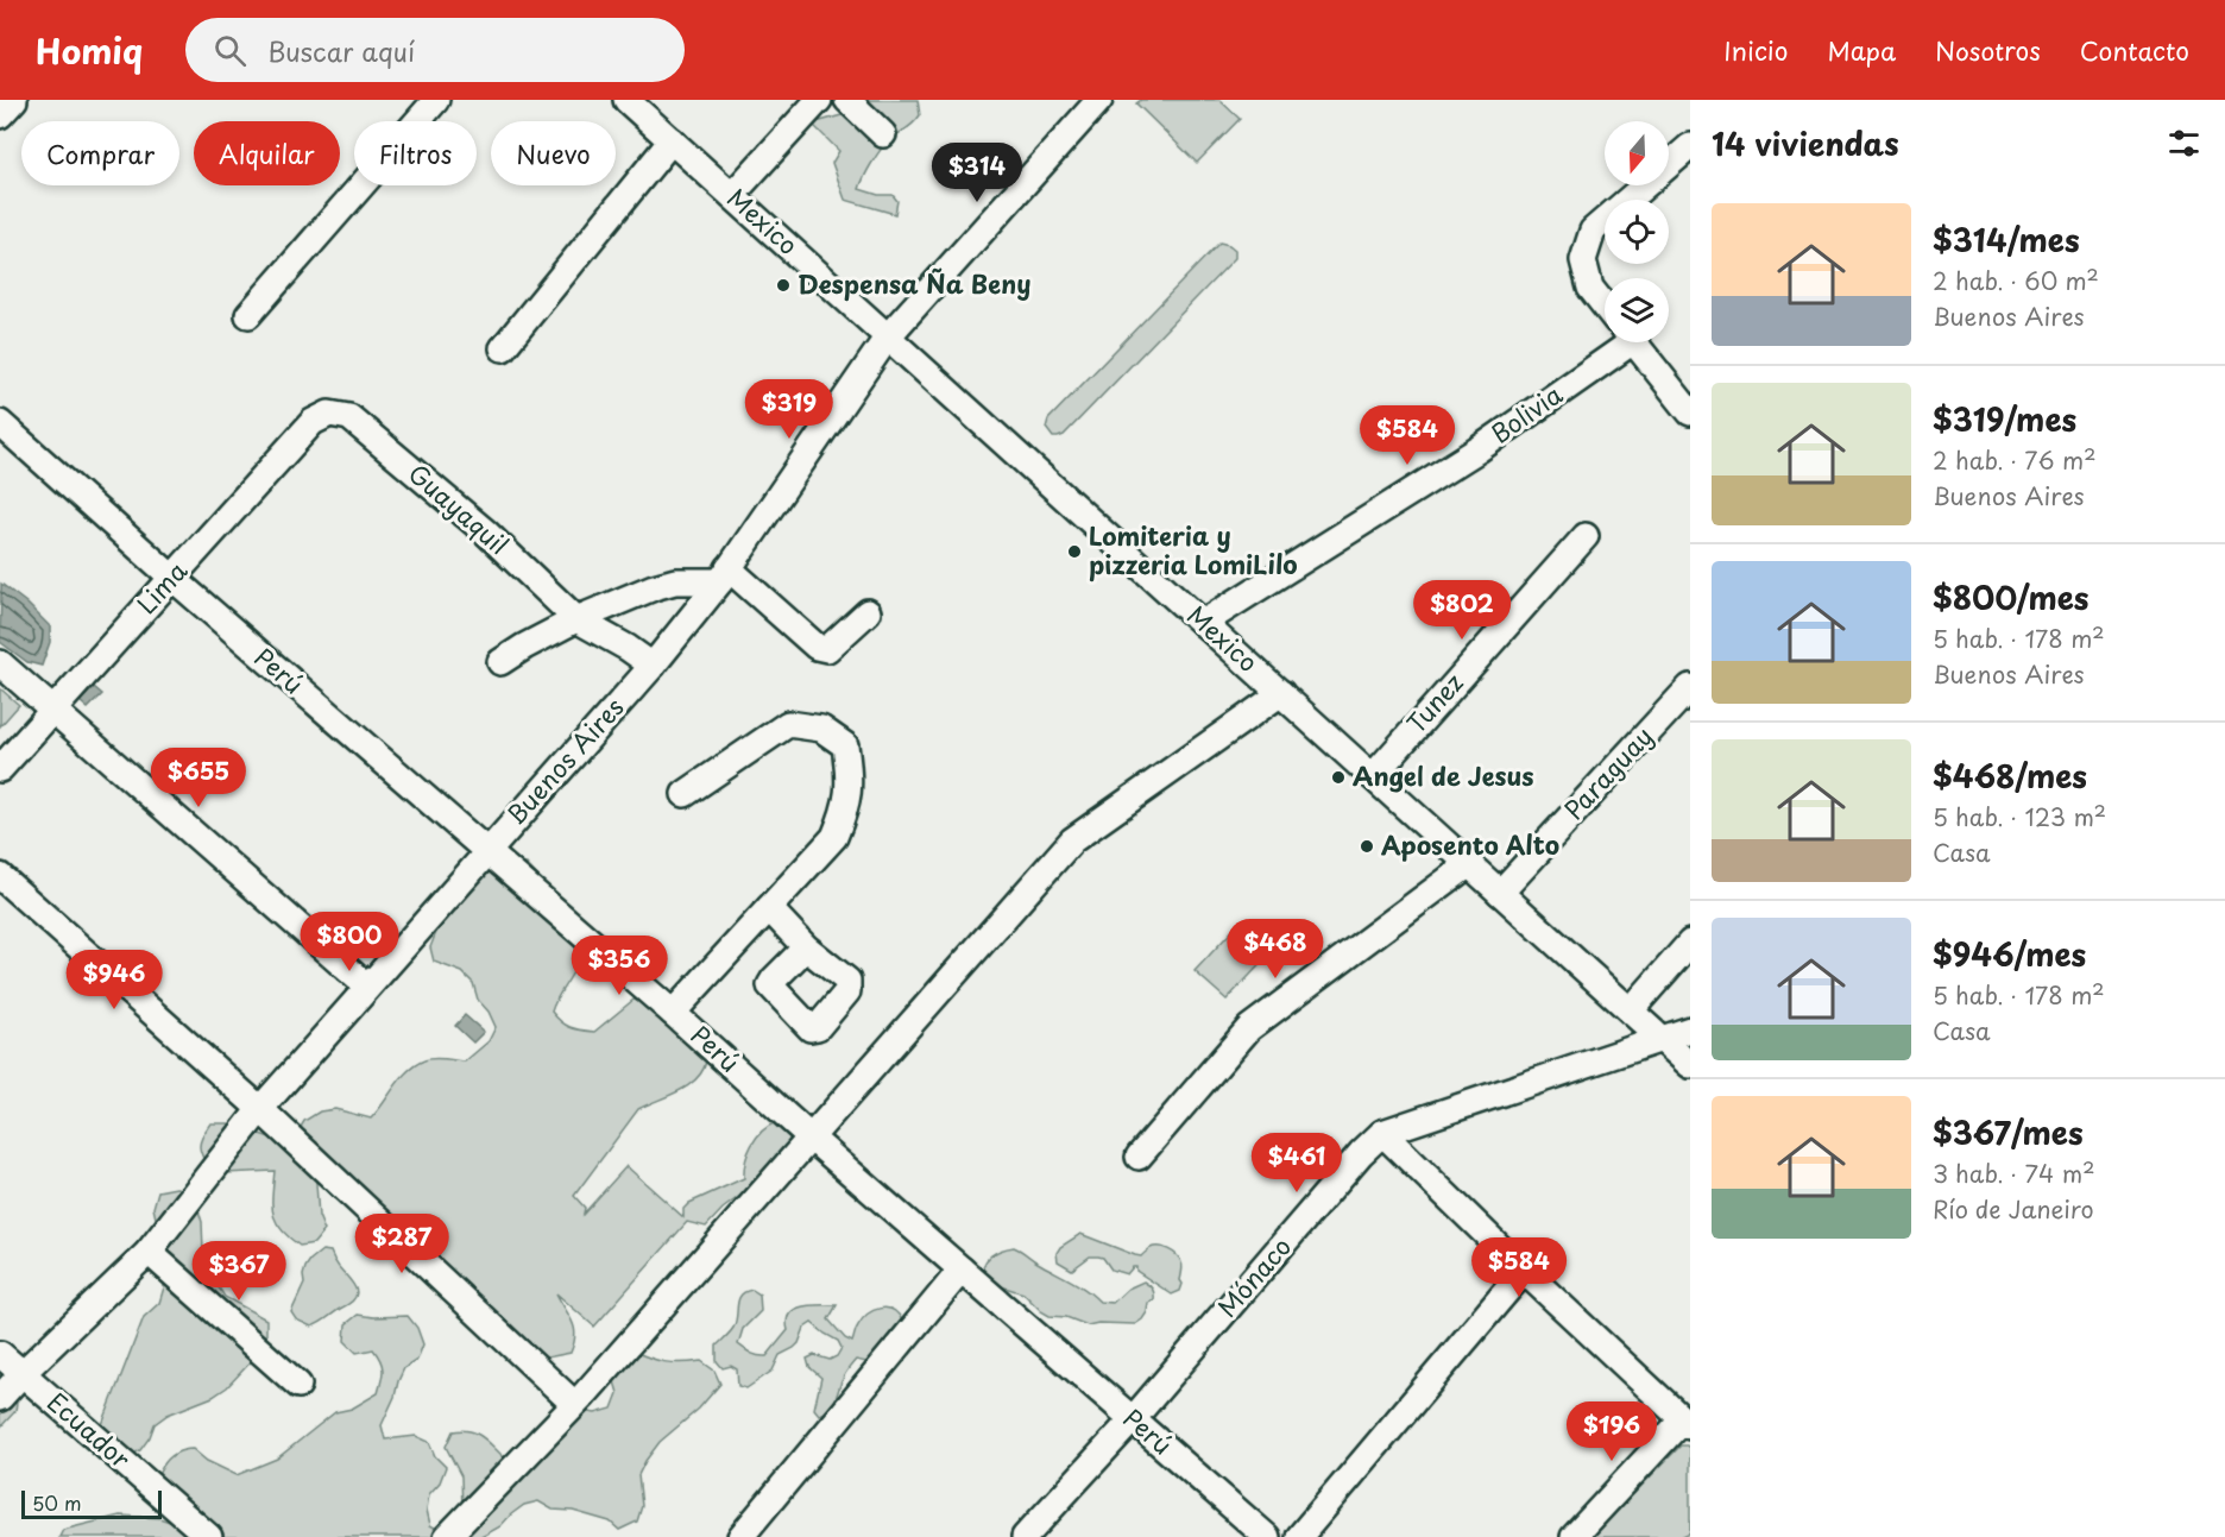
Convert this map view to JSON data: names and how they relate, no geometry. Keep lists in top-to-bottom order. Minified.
{"streets":{"street":["Mexico","Bolivia","Guayaquil","Lima","Perú","Tunez","Buenos Aires","Paraguay","Mónaco","Ecuador"]},"crossings":[["Mexico","Bolivia"],["Mexico","Tunez"],["Mexico","Buenos Aires"],["Mexico","Paraguay"],["Mexico","Mónaco"],["Guayaquil","Lima"],["Guayaquil","Buenos Aires"],["Lima","Perú"],["Perú","Buenos Aires"],["Perú","Mónaco"],["Buenos Aires","Ecuador"]],"places":["Despensa Ña Beny","Lomiteria y pizzeria LomiLilo","Angel de Jesus","Aposento Alto"],"scale_bar":"50 m","north":"bottom","page":{"header":"Homiq","search":"Buscar aquí","nav":["Inicio","Mapa","Nosotros","Contacto"],"heading":"14 viviendas","chip":["Comprar","Alquilar","Filtros","Nuevo"],"price":["$314","$319","$584","$802","$655","$800","$468","$356","$946","$461","$287","$584","$367","$196"],"list":[{"name":"$314/mes","note":"2 hab. · 60 m² · Buenos Aires"},{"name":"$319/mes","note":"2 hab. · 76 m² · Buenos Aires"},{"name":"$800/mes","note":"5 hab. · 178 m² · Buenos Aires"},{"name":"$468/mes","note":"5 hab. · 123 m² · Casa"},{"name":"$946/mes","note":"5 hab. · 178 m² · Casa"},{"name":"$367/mes","note":"3 hab. · 74 m² · Río de Janeiro"}],"scale":"50 m"}}
